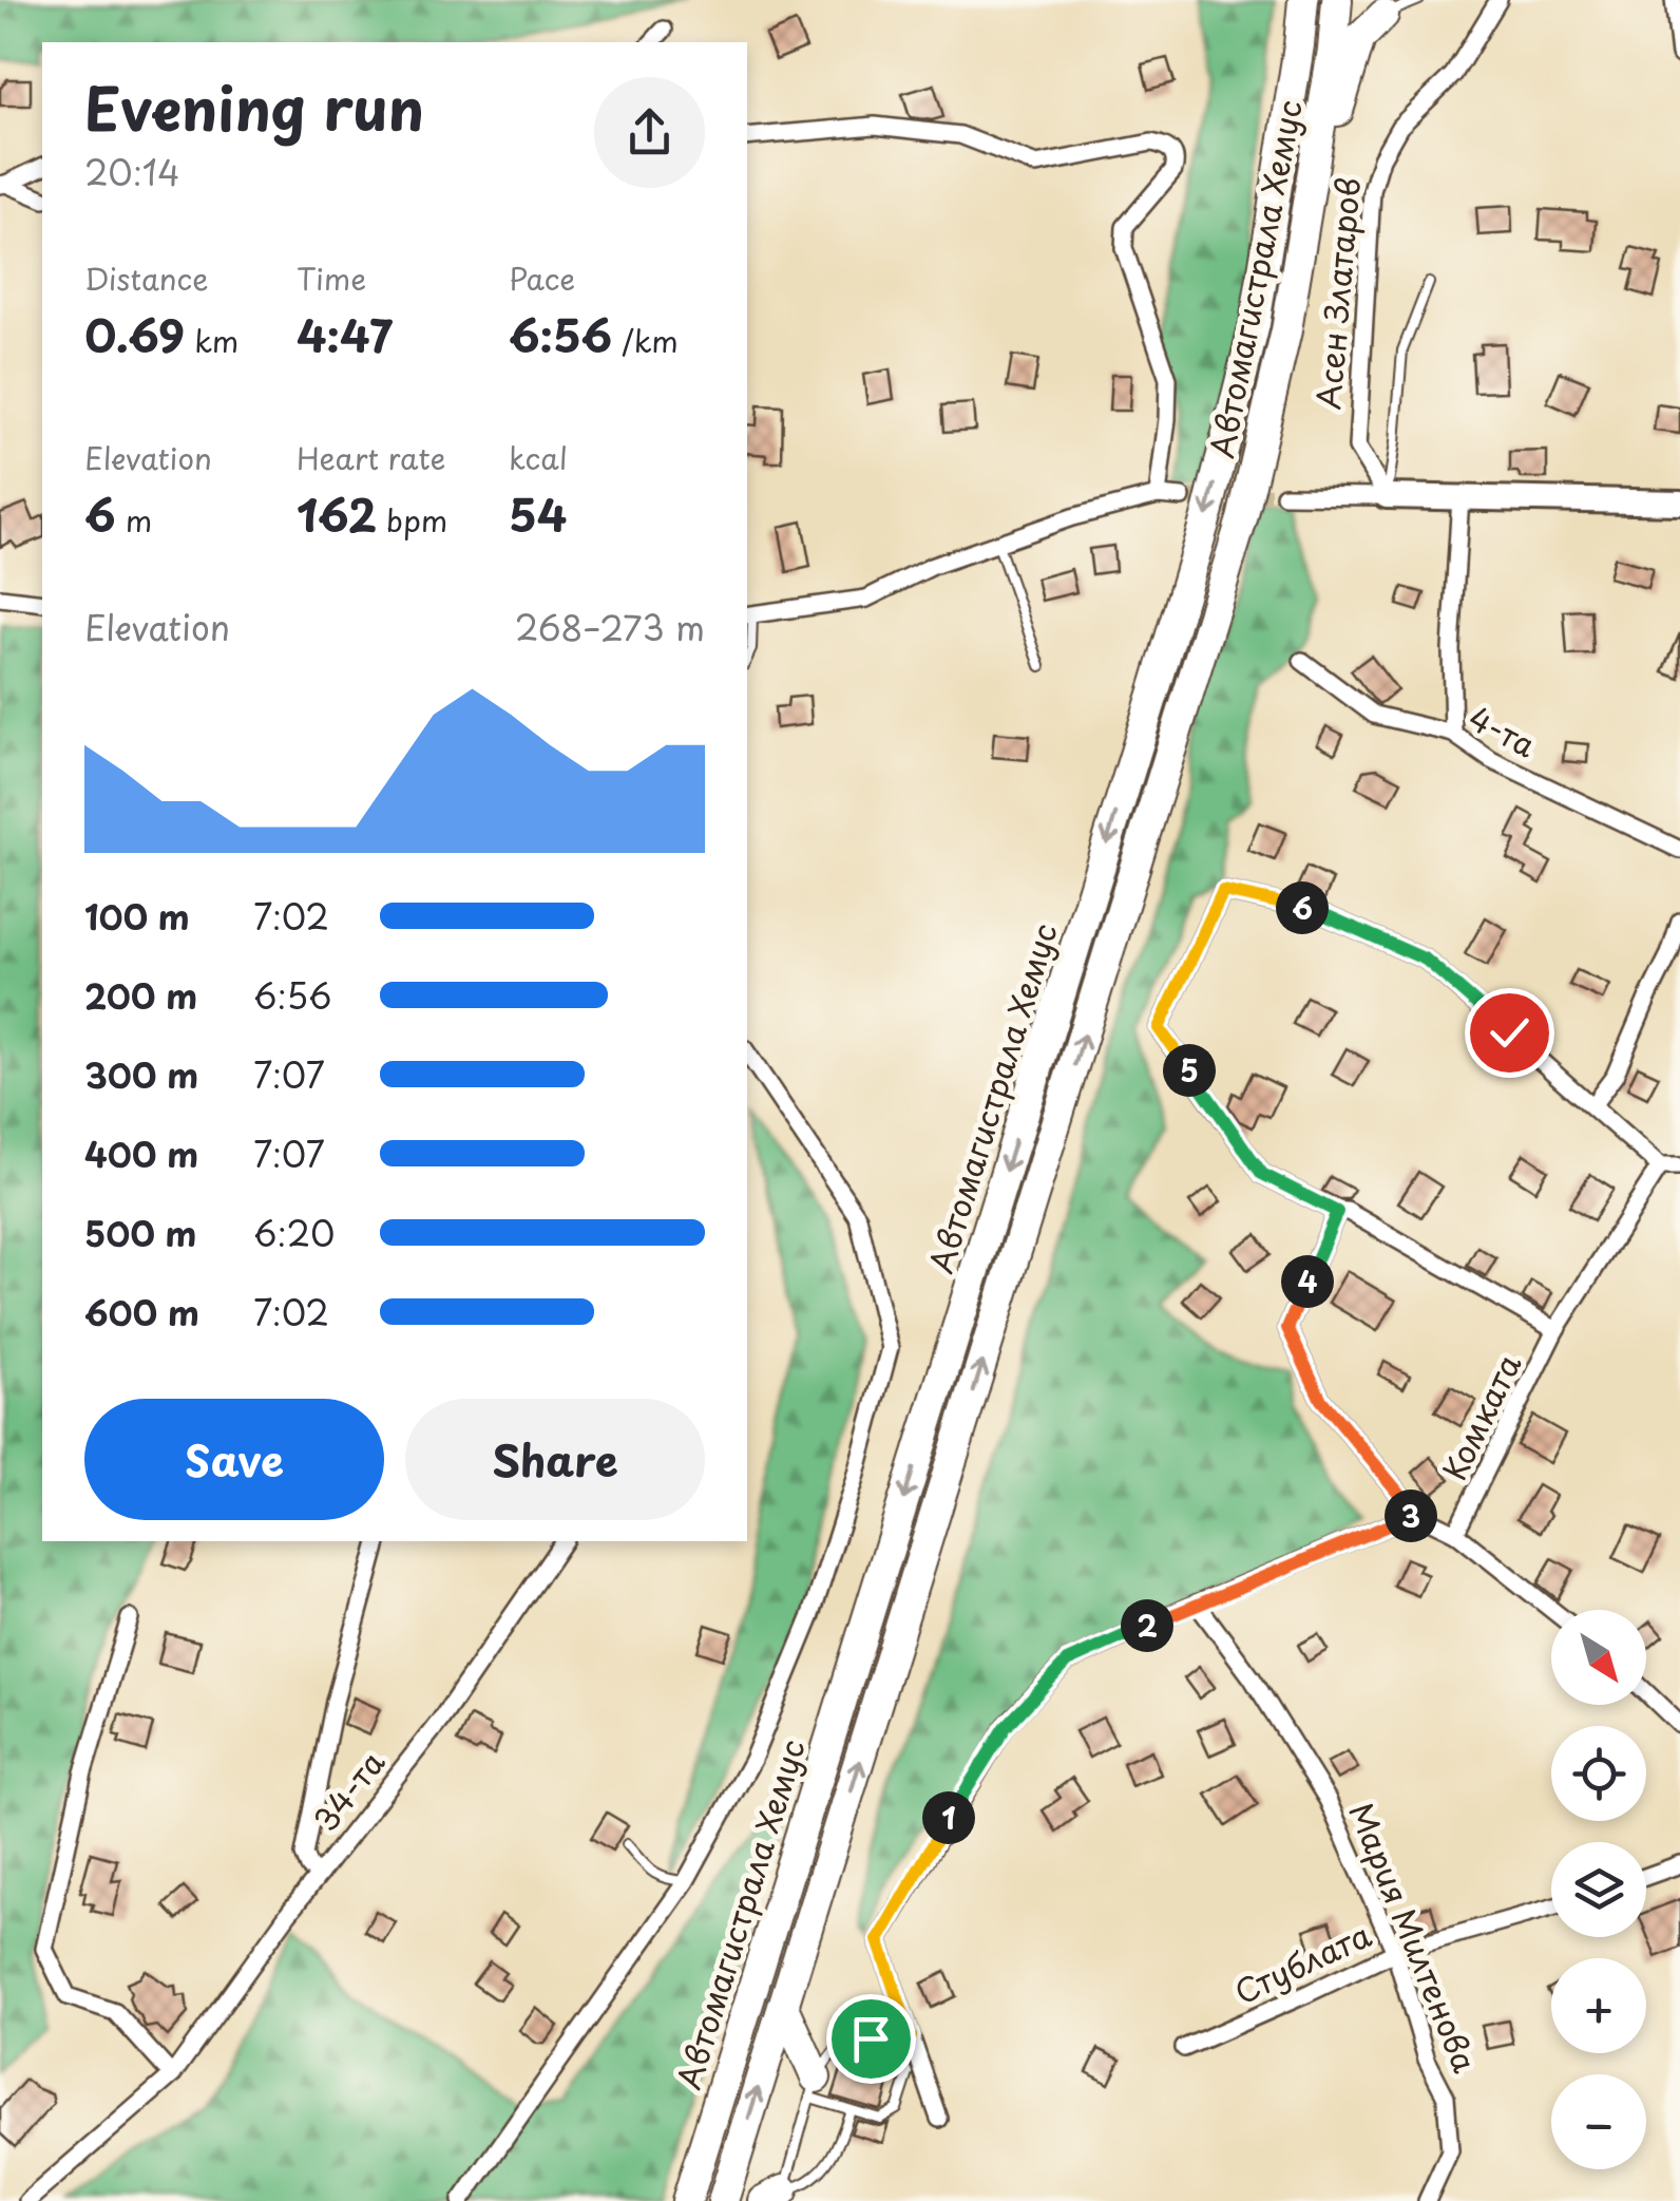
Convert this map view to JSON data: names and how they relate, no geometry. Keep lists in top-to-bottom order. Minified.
{"streets":{"highway":["Автомагистрала Хемус"],"street":["Асен Златаров","4-та","Комката","34-та","Мария Милтенова","Стублата"]},"crossings":[["Мария Милтенова","Стублата"]],"north":"bottom right","page":{"heading":["Evening run","20:14"],"stats":[["Distance","0.69 km"],["Time","4:47"],["Pace","6:56 /km"],["Elevation","6 m"],["Heart rate","162 bpm"],["kcal","54"]],"chart":["Elevation","268–273 m"],"list":[{"name":"100 m","note":"7:02"},{"name":"200 m","note":"6:56"},{"name":"300 m","note":"7:07"},{"name":"400 m","note":"7:07"},{"name":"500 m","note":"6:20"},{"name":"600 m","note":"7:02"}],"pins":["6","5","4","3","2","1"],"buttons":["Save","Share"],"map_buttons":["+","−"]}}
